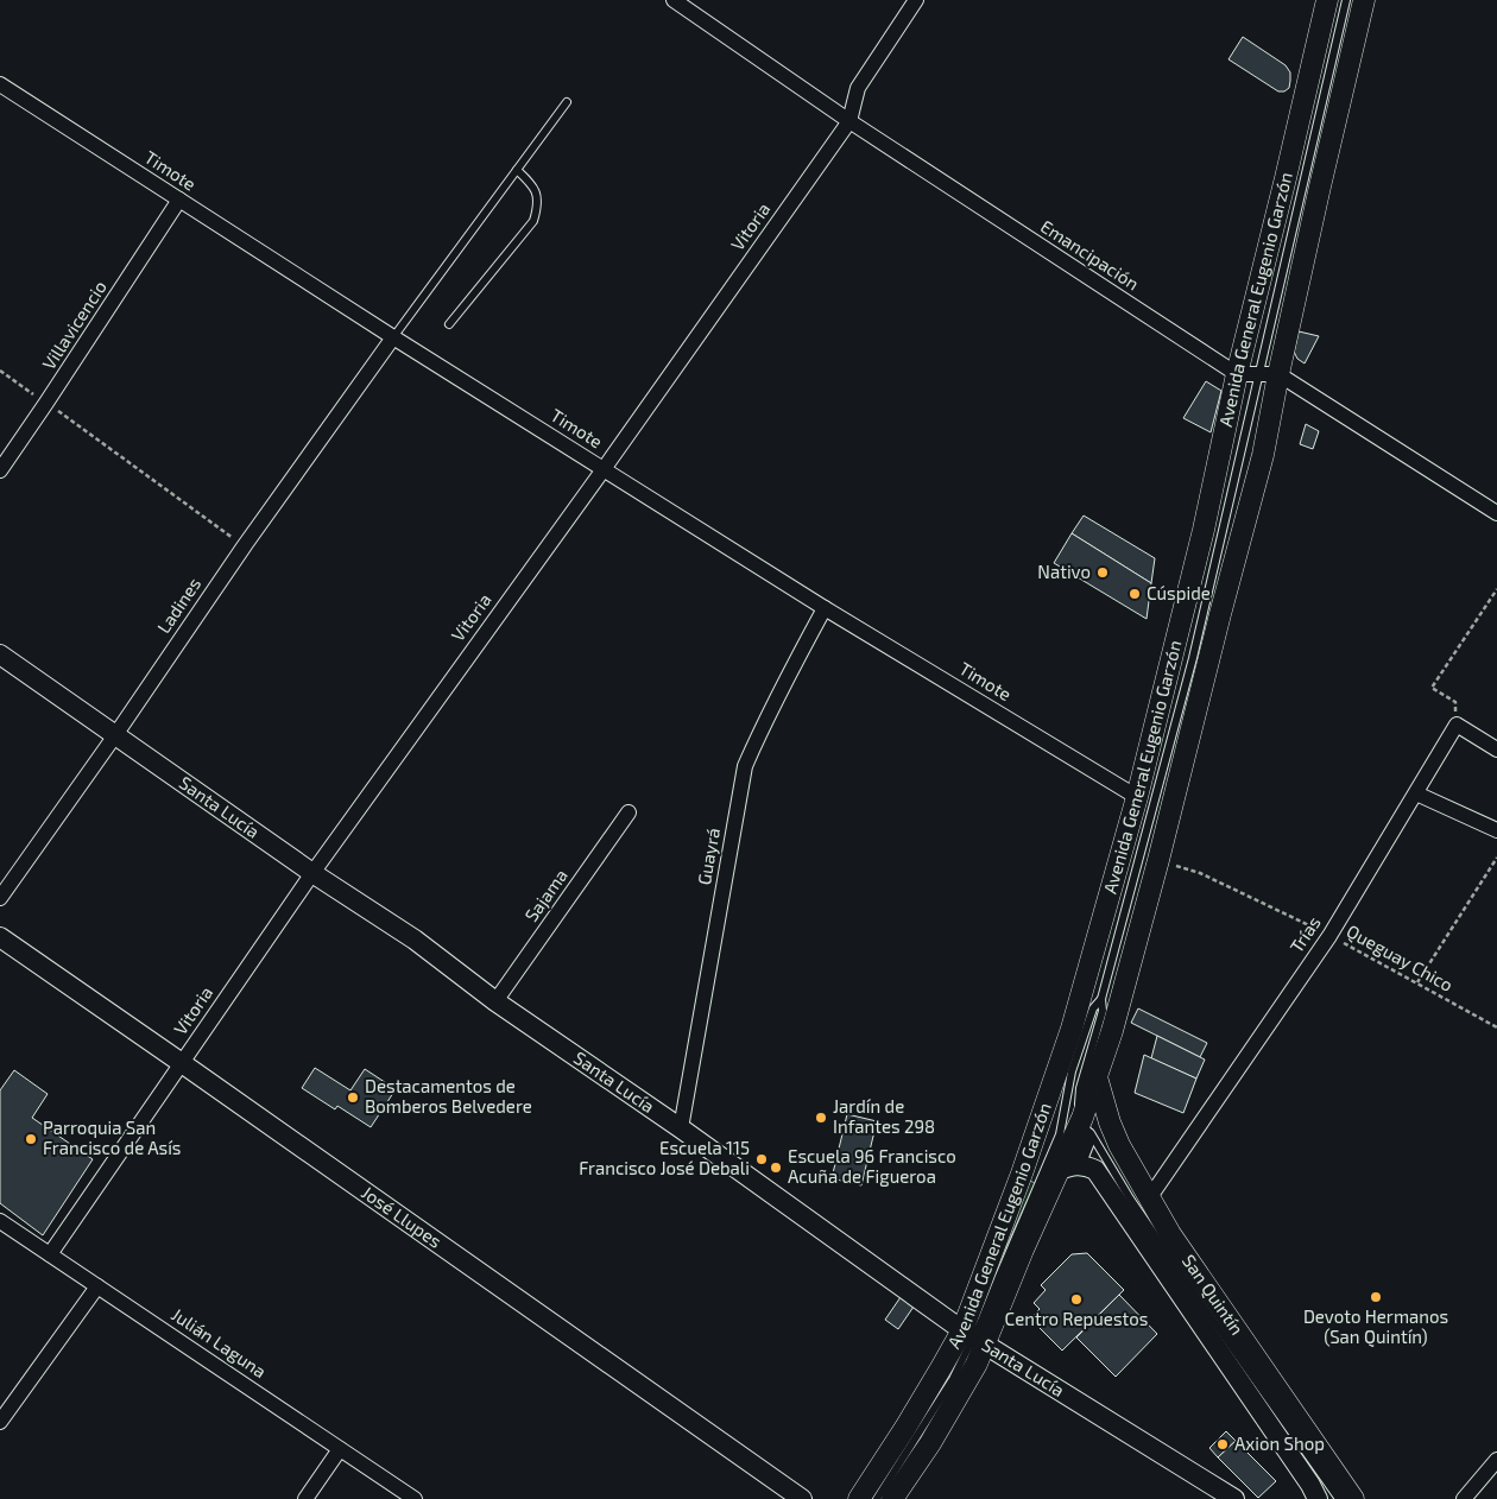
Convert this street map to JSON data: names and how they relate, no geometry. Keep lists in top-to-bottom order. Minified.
{"streets":{"main road":["Avenida General Eugenio Garzón","San Quintín"],"street":["Timote","Vitoria","Emancipación","Villavicencio","Ladines","Santa Lucía","Guayrá","Sajama","Trías","José Llupes","Julián Laguna"],"path":["Queguay Chico"]},"crossings":[["Timote","Vitoria"],["Timote","Avenida General Eugenio Garzón"],["Timote","Villavicencio"],["Timote","Ladines"],["Timote","Guayrá"],["Vitoria","Emancipación"],["Vitoria","Santa Lucía"],["Vitoria","José Llupes"],["Vitoria","Julián Laguna"],["Emancipación","Avenida General Eugenio Garzón"],["Avenida General Eugenio Garzón","Santa Lucía"],["Avenida General Eugenio Garzón","Queguay Chico"],["Avenida General Eugenio Garzón","San Quintín"],["Ladines","Santa Lucía"],["Santa Lucía","Guayrá"],["Santa Lucía","Sajama"],["Trías","Queguay Chico"],["Trías","San Quintín"]],"places":["Nativo","Cúspide","Destacamentos de Bomberos Belvedere","Jardín de Infantes 298","Parroquia San Francisco de Asís","Escuela 115 Francisco José Debali","Escuela 96 Francisco Acuña de Figueroa","Devoto Hermanos (San Quintín)","Centro Repuestos","Axion Shop"]}
